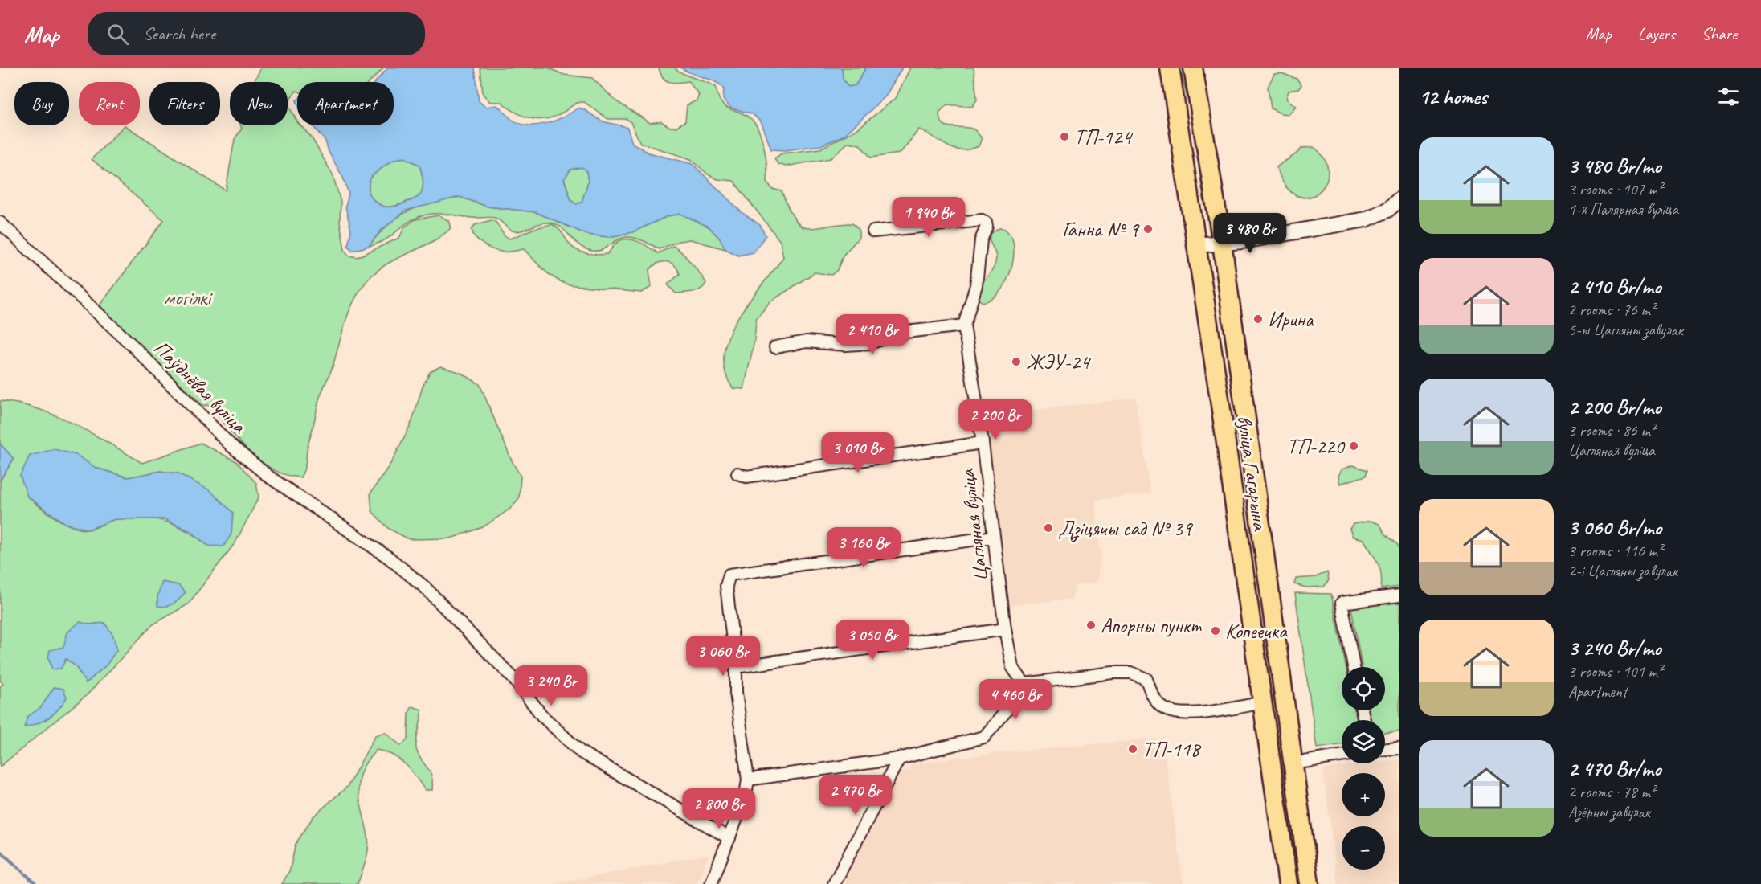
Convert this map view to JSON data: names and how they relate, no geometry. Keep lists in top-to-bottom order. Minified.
{"streets":{"main road":["вуліца Гагарына"],"street":["Паўднёвая вуліца","Цагляная вуліца"]},"parks":["могілкі"],"places":["ТП-124","Ганна № 9","Ирина","ЖЭУ-24","ТП-220","Дзіцячы сад № 39","Апорны пункт","Копеечка","ТП-118"],"page":{"header":"Map","search":"Search here","nav":["Map","Layers","Share"],"heading":"12 homes","chip":["Buy","Rent","Filters","New","Apartment"],"list":[{"name":"3 480 Br/mo","note":"3 rooms · 107 m² · 1-я Палярная вуліца"},{"name":"2 410 Br/mo","note":"2 rooms · 76 m² · 5-ы Цагляны завулак"},{"name":"2 200 Br/mo","note":"3 rooms · 86 m² · Цагляная вуліца"},{"name":"3 060 Br/mo","note":"3 rooms · 116 m² · 2-і Цагляны завулак"},{"name":"3 240 Br/mo","note":"3 rooms · 101 m² · Apartment"},{"name":"2 470 Br/mo","note":"2 rooms · 78 m² · Азёрны завулак"}],"price":["1 940 Br","3 480 Br","2 410 Br","2 200 Br","3 010 Br","3 160 Br","3 050 Br","3 060 Br","3 240 Br","4 460 Br","2 470 Br","2 800 Br"],"map_buttons":["+","−"]}}
